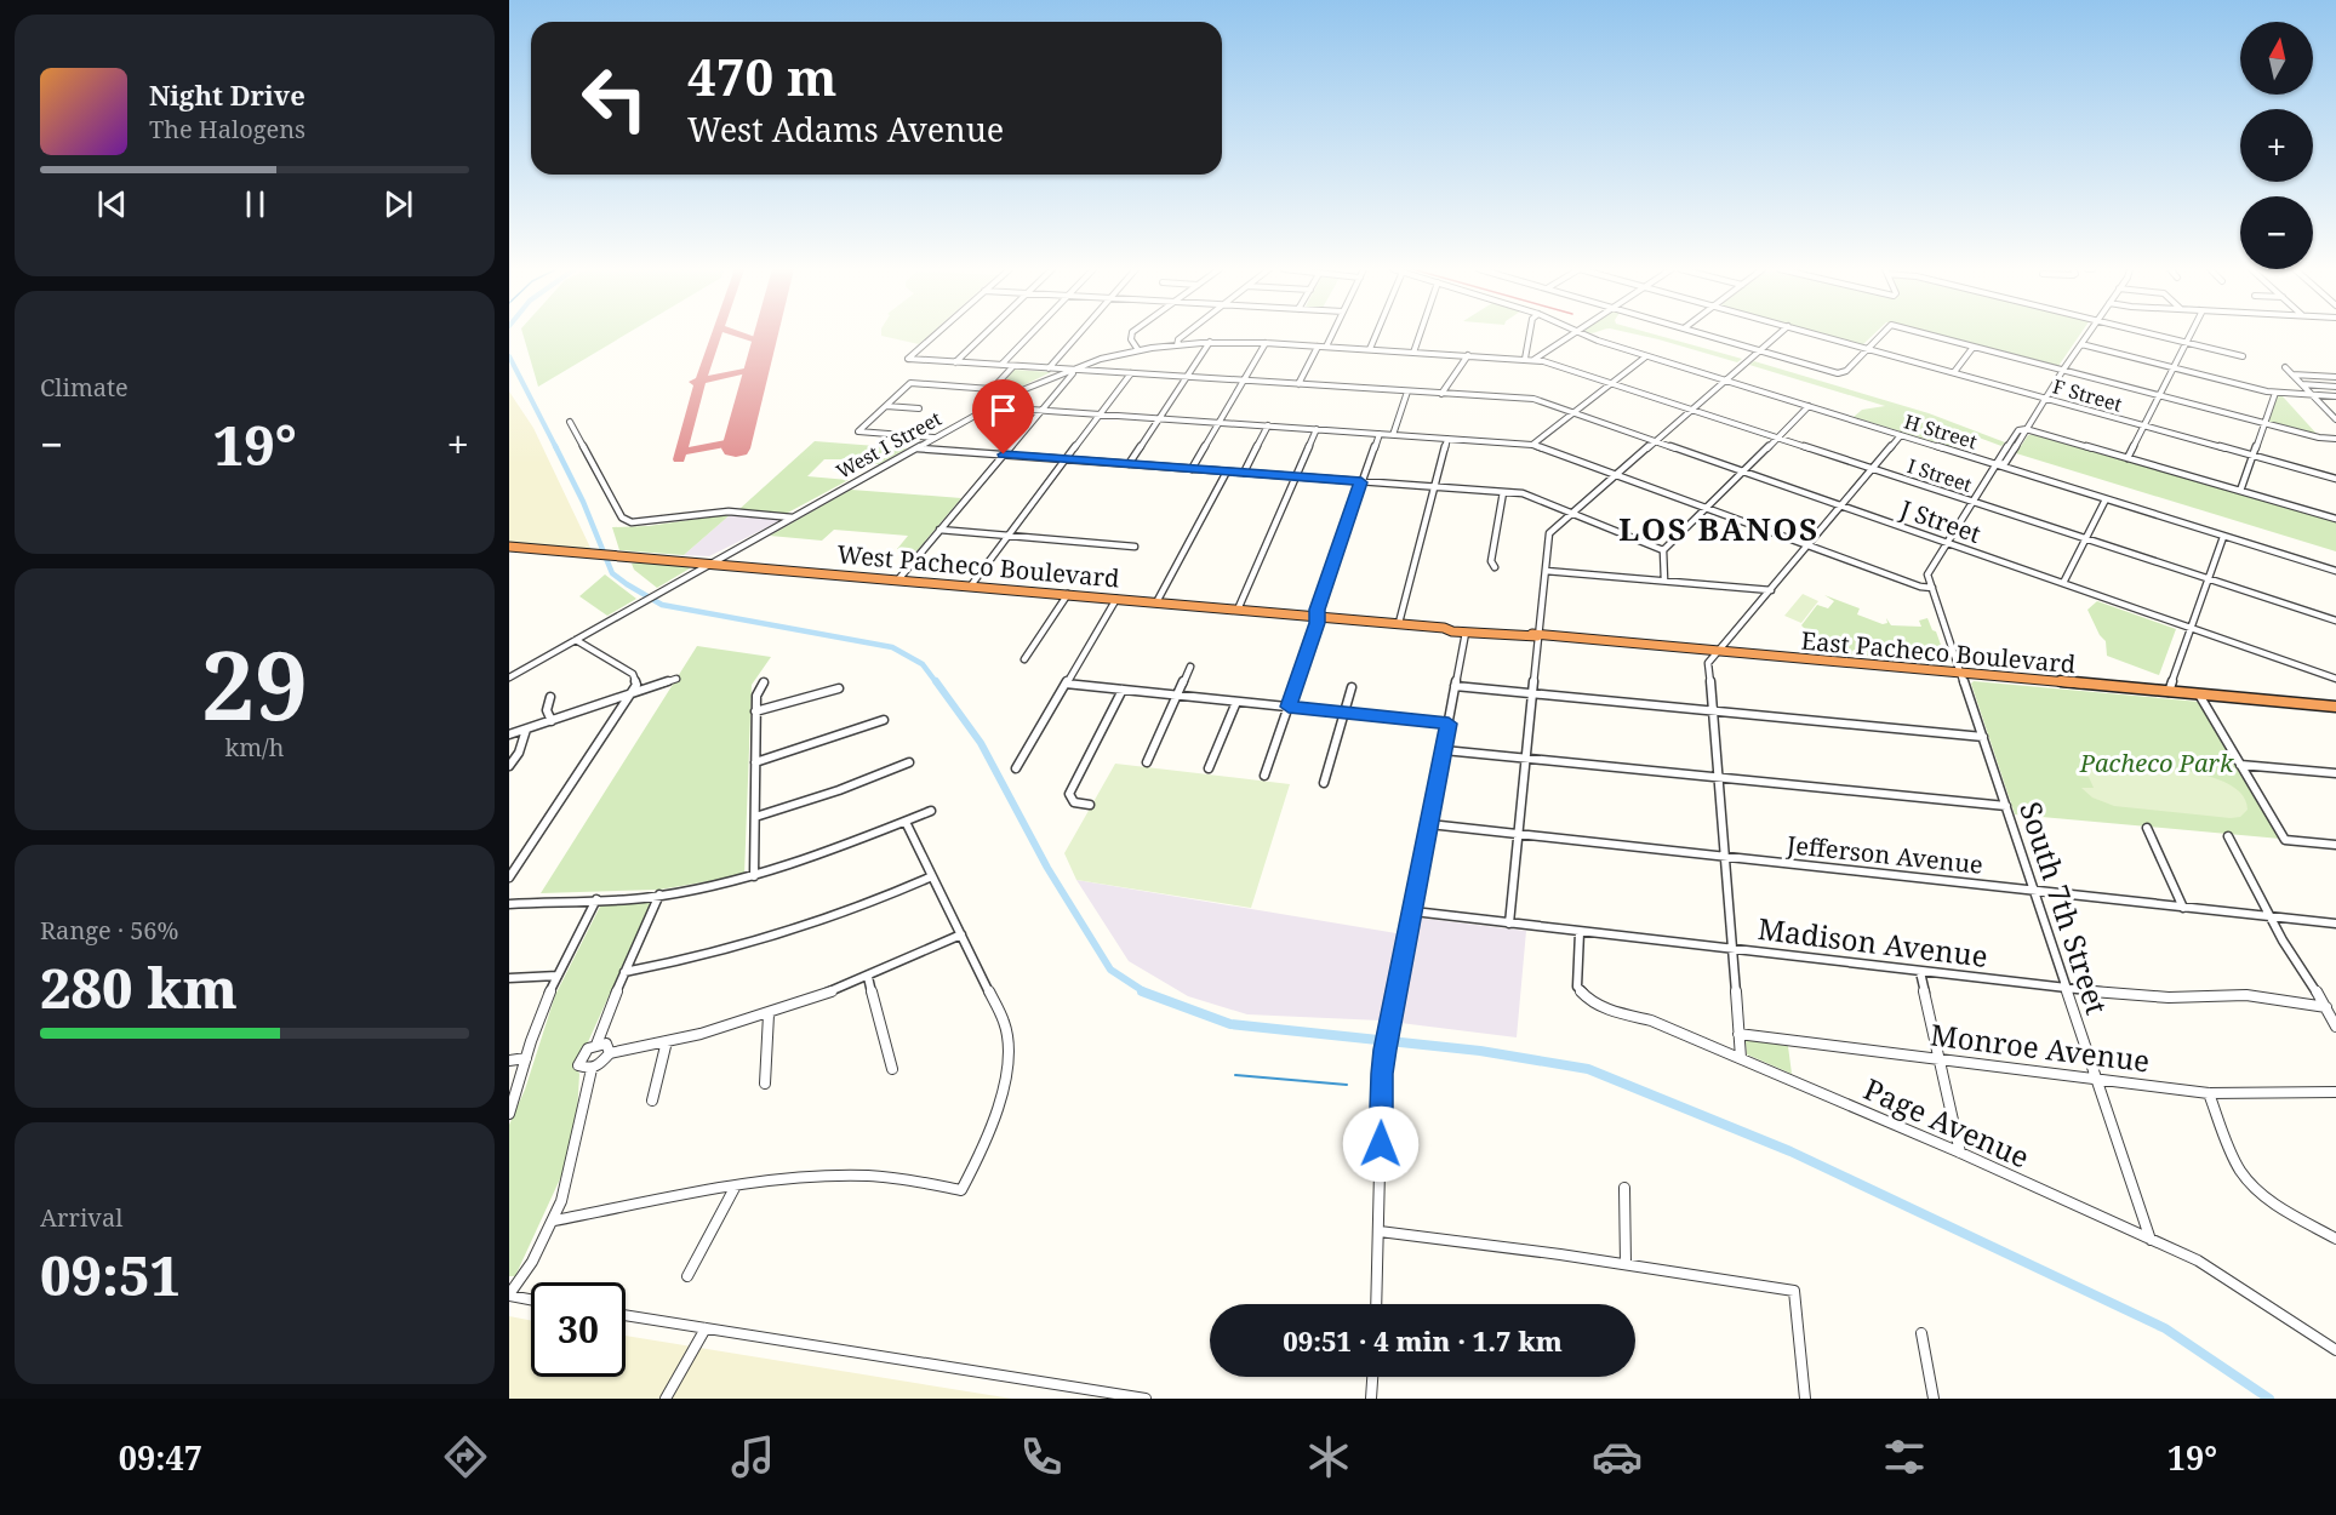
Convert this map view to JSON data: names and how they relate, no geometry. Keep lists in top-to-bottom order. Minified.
{"streets":{"highway":["West Pacheco Boulevard","East Pacheco Boulevard"],"street":["F Street","H Street","West I Street","I Street","J Street","Jefferson Avenue","South 7th Street","Madison Avenue","Monroe Avenue","Page Avenue"]},"crossings":[["West I Street","I Street"],["West I Street","J Street"],["West I Street","West Pacheco Boulevard"],["West Pacheco Boulevard","East Pacheco Boulevard"],["East Pacheco Boulevard","South 7th Street"],["Jefferson Avenue","South 7th Street"],["South 7th Street","Madison Avenue"],["South 7th Street","Monroe Avenue"],["South 7th Street","Page Avenue"],["Madison Avenue","Page Avenue"]],"districts":["LOS BANOS"],"parks":["Pacheco Park"],"north":"top","page":{"map_buttons":["+","−"],"turn":["470 m","West Adams Avenue"],"song":["Night Drive","The Halogens"],"tile":["Climate",["29","km/h"],["Range · 56%","280 km"],["Arrival","09:51"]],"heat":["−","19°","+"],"limit":"30","trip":"09:51 · 4 min · 1.7 km","tabs":["09:47","19°"]}}
